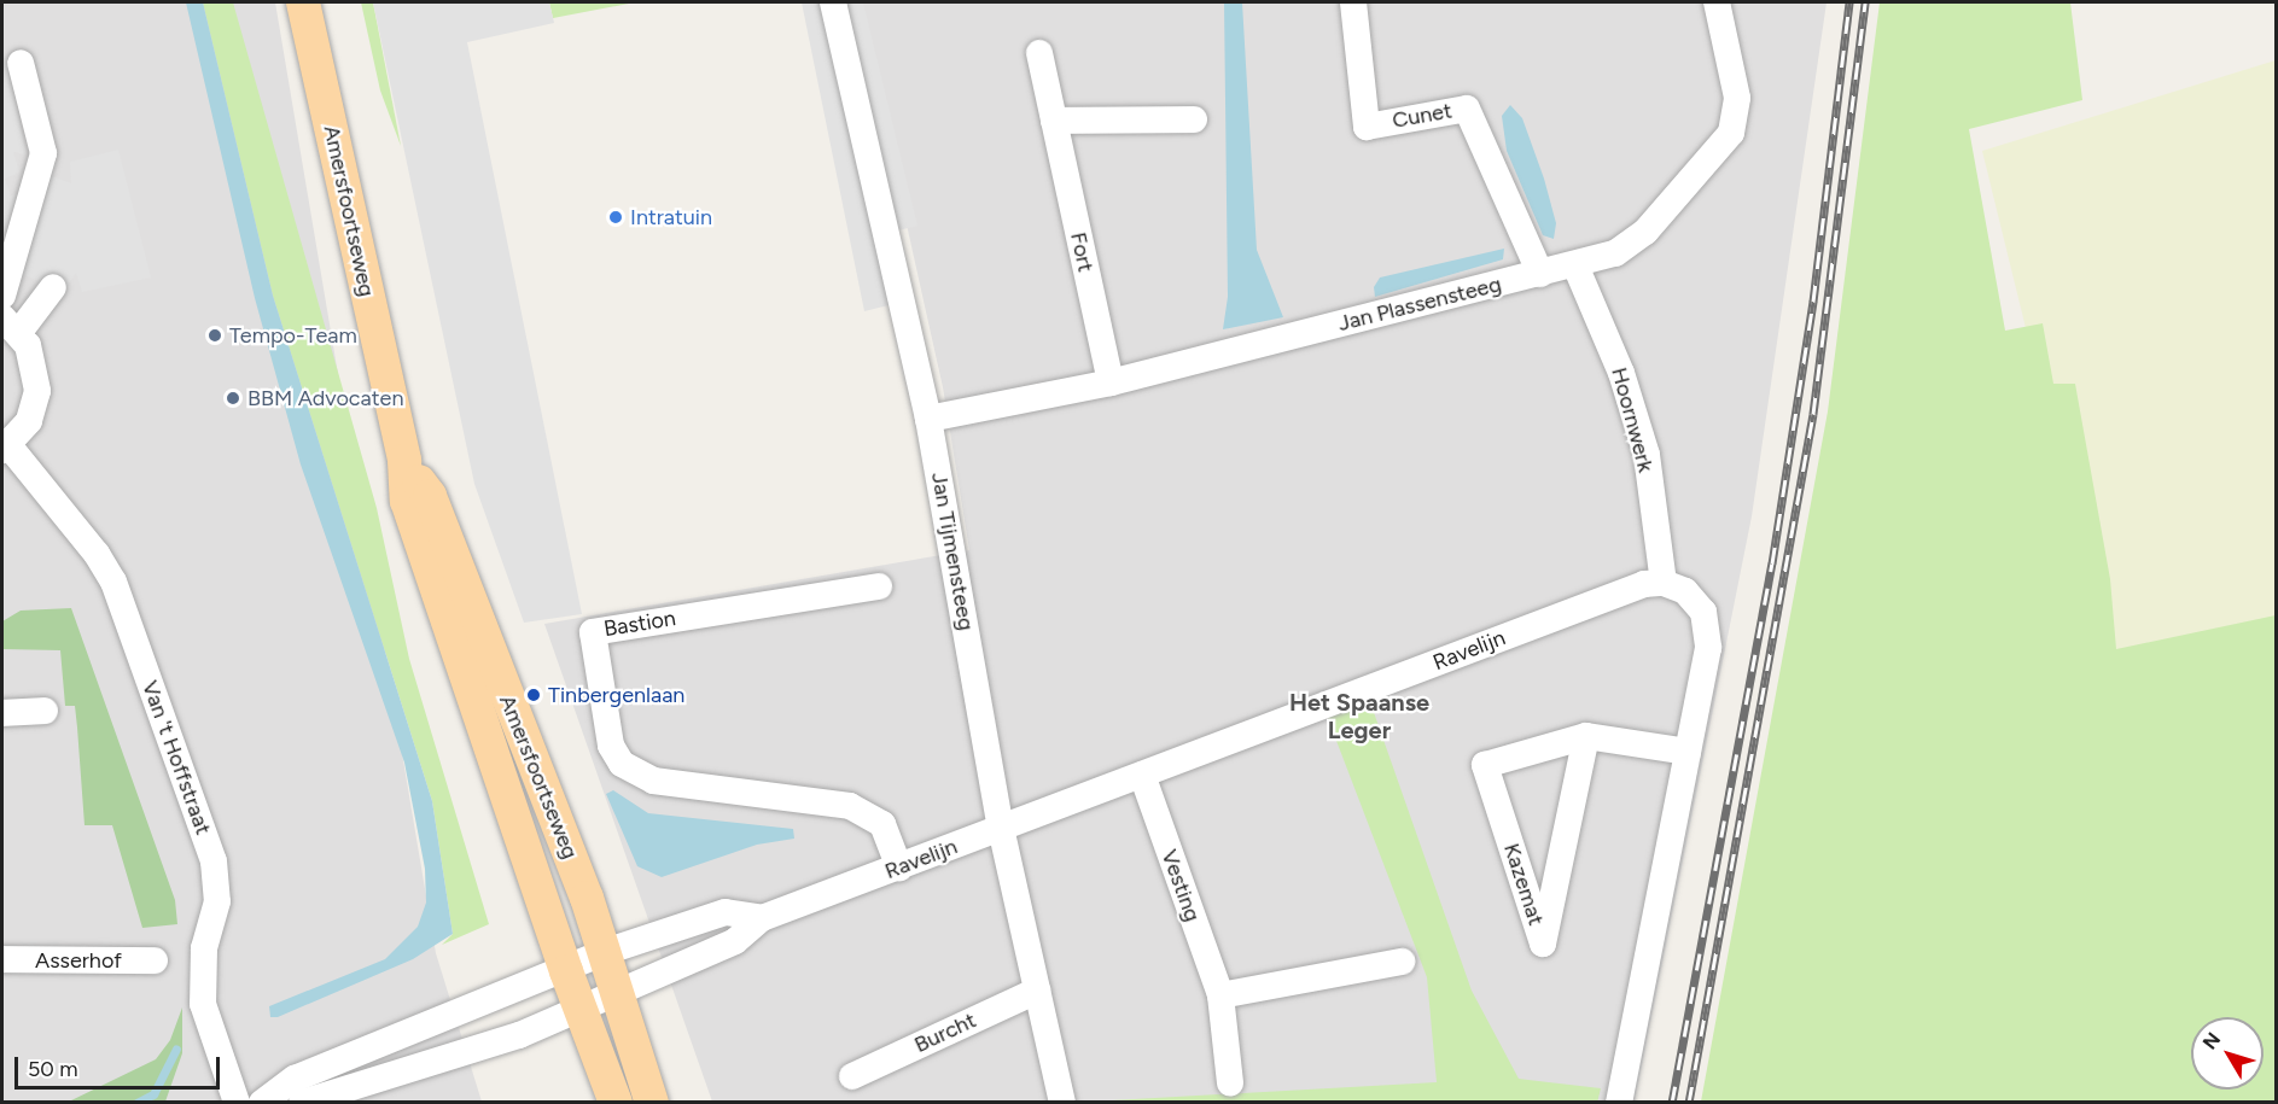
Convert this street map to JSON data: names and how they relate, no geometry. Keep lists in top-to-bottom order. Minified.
{"streets":{"main road":["Amersfoortseweg"],"street":["Cunet","Fort","Jan Plassensteeg","Hoornwerk","Jan Tijmensteeg","Bastion","Ravelijn","Van 't Hoffstraat","Kazemat","Vesting","Asserhof","Burcht"]},"crossings":[["Cunet","Jan Plassensteeg"],["Amersfoortseweg","Ravelijn"],["Fort","Jan Plassensteeg"],["Jan Plassensteeg","Hoornwerk"],["Jan Plassensteeg","Jan Tijmensteeg"],["Hoornwerk","Ravelijn"],["Jan Tijmensteeg","Ravelijn"],["Jan Tijmensteeg","Burcht"],["Bastion","Ravelijn"],["Ravelijn","Vesting"]],"districts":["Het Spaanse Leger"],"places":["Intratuin","Tempo-Team","BBM Advocaten","Tinbergenlaan"],"scale_bar":"50 m","north":"top left"}
